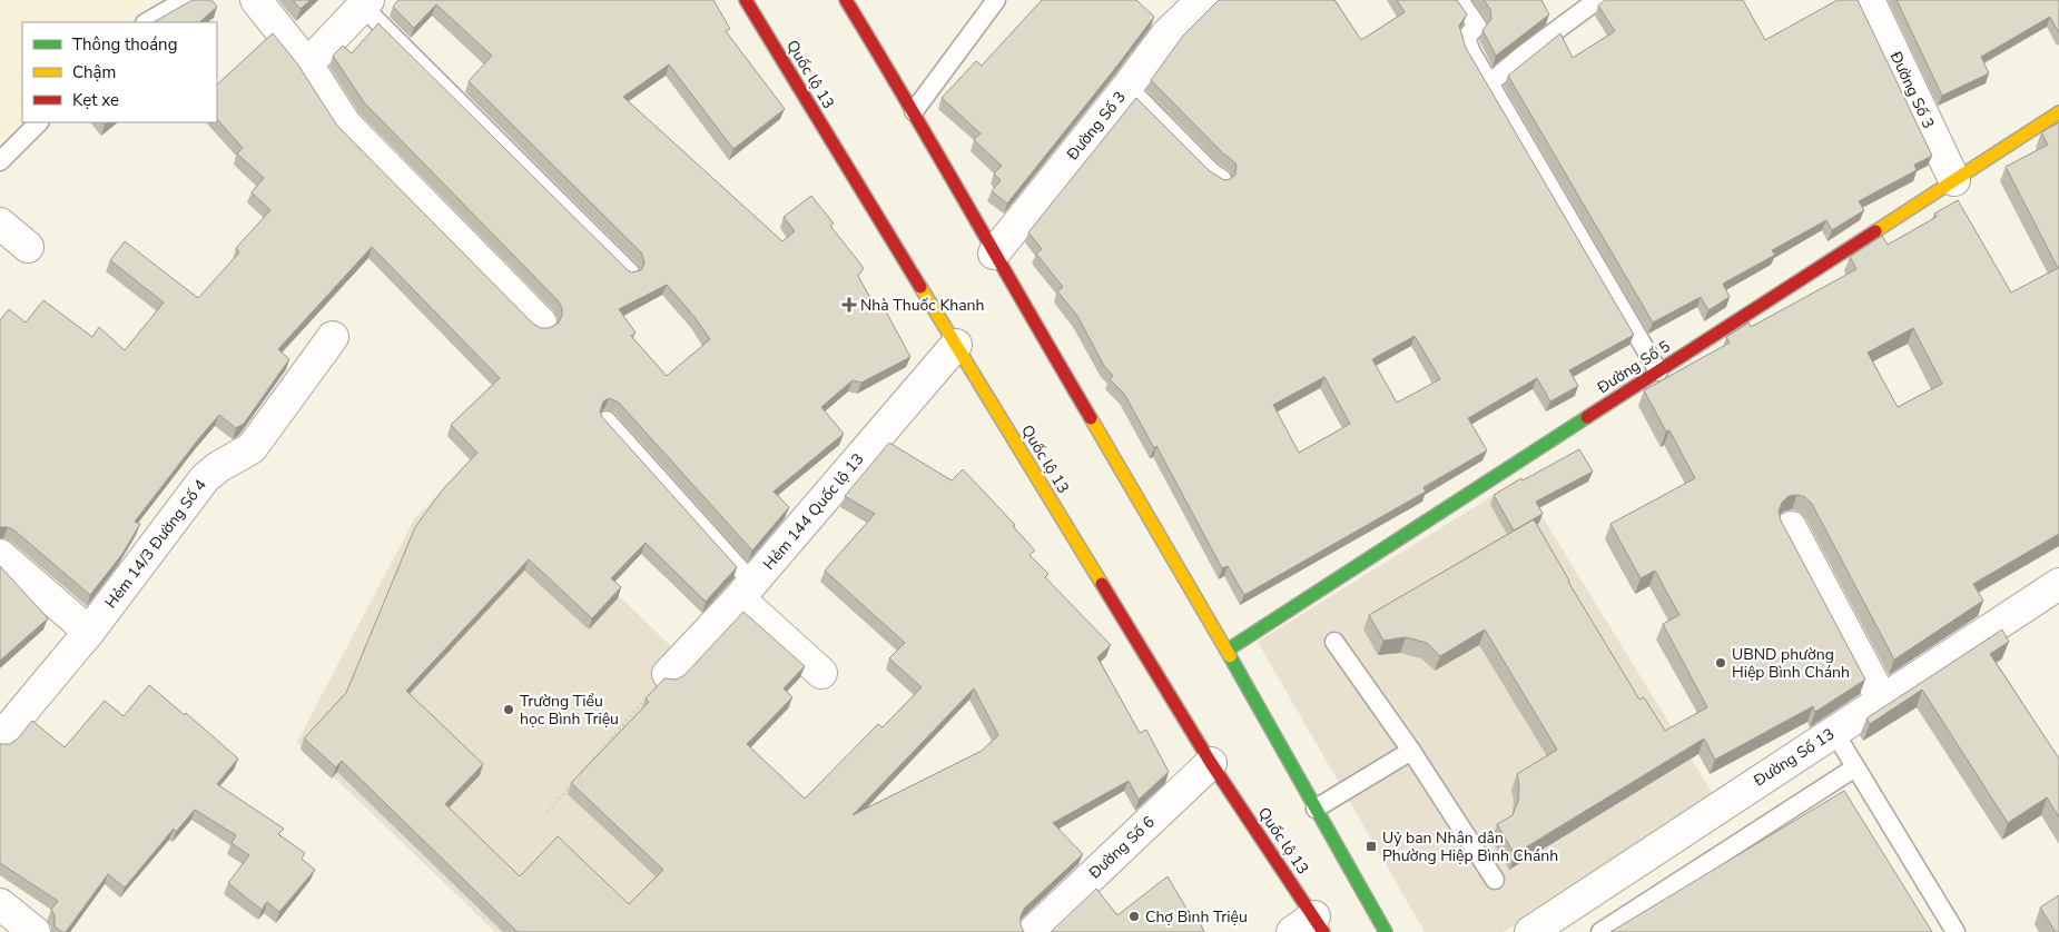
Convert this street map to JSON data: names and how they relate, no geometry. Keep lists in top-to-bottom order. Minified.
{"streets":{"main road":["Quốc lộ 13","Đường Số 5"],"street":["Đường Số 3","Hẻm 144 Quốc lộ 13","Hẻm 14/3 Đường Số 4","Đường Số 13","Đường Số 6"]},"crossings":[["Quốc lộ 13","Hẻm 144 Quốc lộ 13"],["Quốc lộ 13","Đường Số 6"],["Đường Số 3","Đường Số 5"]],"places":{"health":["Nhà Thuốc Khanh"],"other":["UBND phường Hiệp Bình Chánh","Trường Tiểu học Bình Triệu","Chợ Bình Triệu"],"transit":["Uỷ ban Nhân dân Phường Hiệp Bình Chánh"]},"legend":["Thông thoáng","Chậm","Kẹt xe"]}
